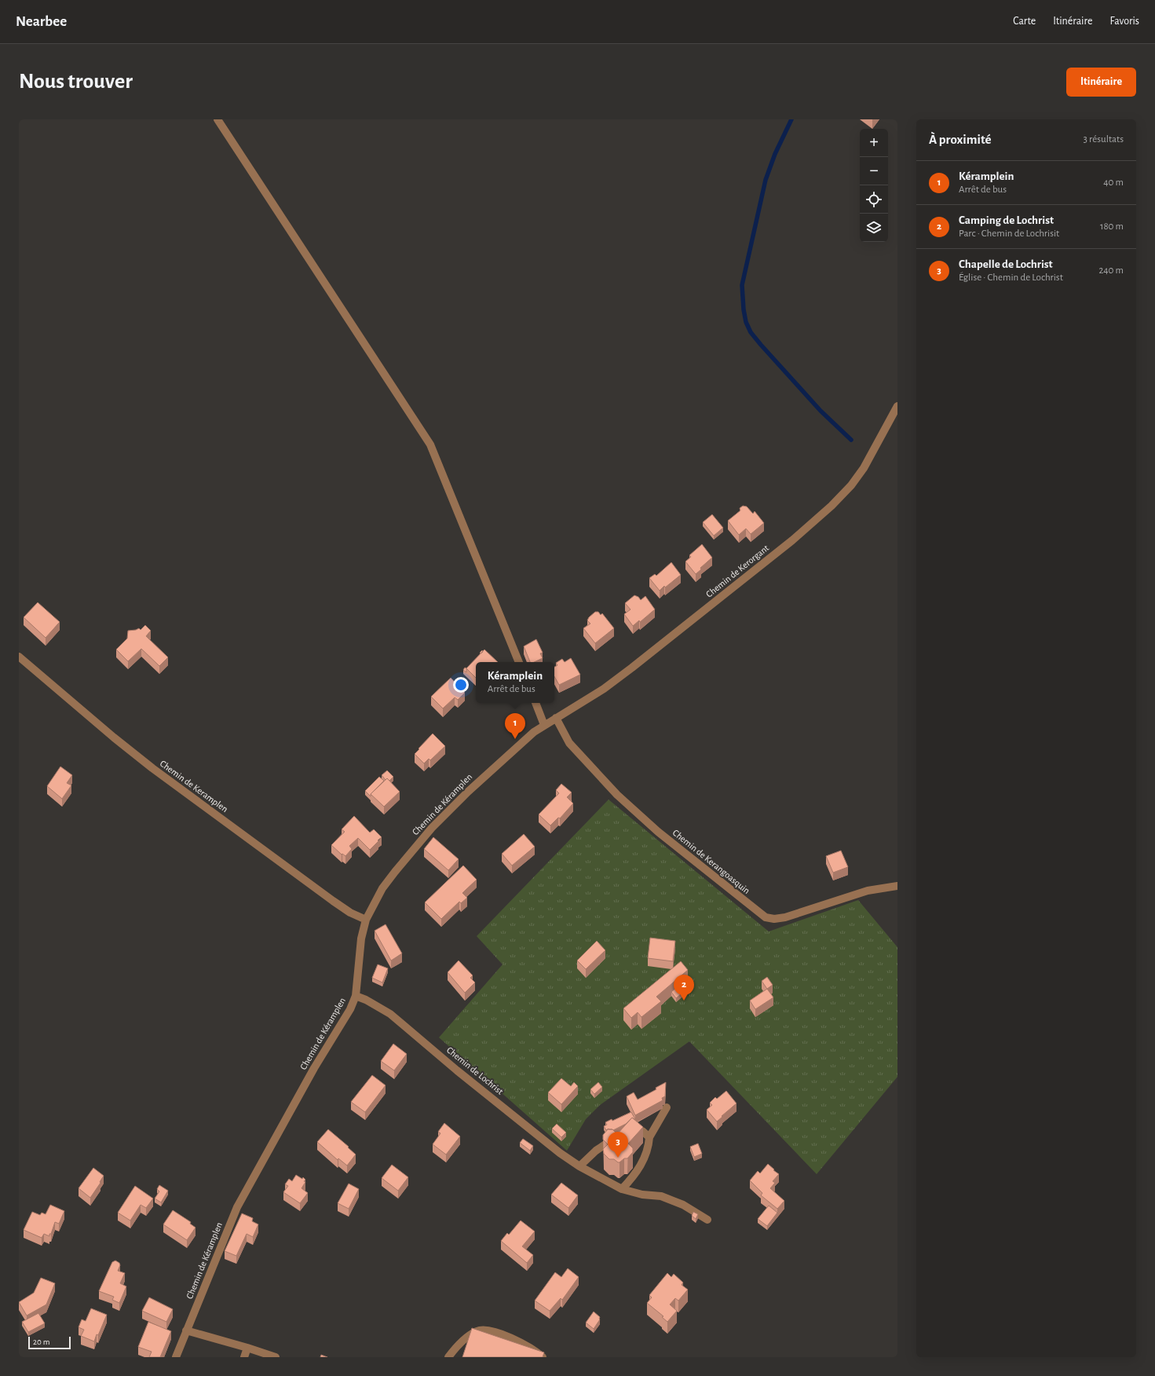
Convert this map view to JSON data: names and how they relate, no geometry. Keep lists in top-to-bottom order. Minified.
{"streets":{"street":["Chemin de Kerorgant","Chemin de Keramplen","Chemin de Kéramplen","Chemin de Kerangoasquin","Chemin de Lochrist"]},"crossings":[["Chemin de Kerorgant","Chemin de Kerangoasquin"],["Chemin de Keramplen","Chemin de Kéramplen"],["Chemin de Kéramplen","Chemin de Lochrist"]],"scale_bar":"20 m","page":{"header":"Nearbee","nav":["Carte","Itinéraire","Favoris"],"buttons":"Itinéraire","title":"Nous trouver","heading":["À proximité","3 résultats"],"map_buttons":["+","−"],"list":[{"mark":"1","name":"Kéramplein","note":"Arrêt de bus","value":"40 m"},{"mark":"2","name":"Camping de Lochrist","note":"Parc · Chemin de Lochrisit","value":"180 m"},{"mark":"3","name":"Chapelle de Lochrist","note":"Église · Chemin de Lochrist","value":"240 m"}],"popup":["Kéramplein","Arrêt de bus"],"pins":["1","2","3"],"scale":"20 m"}}
